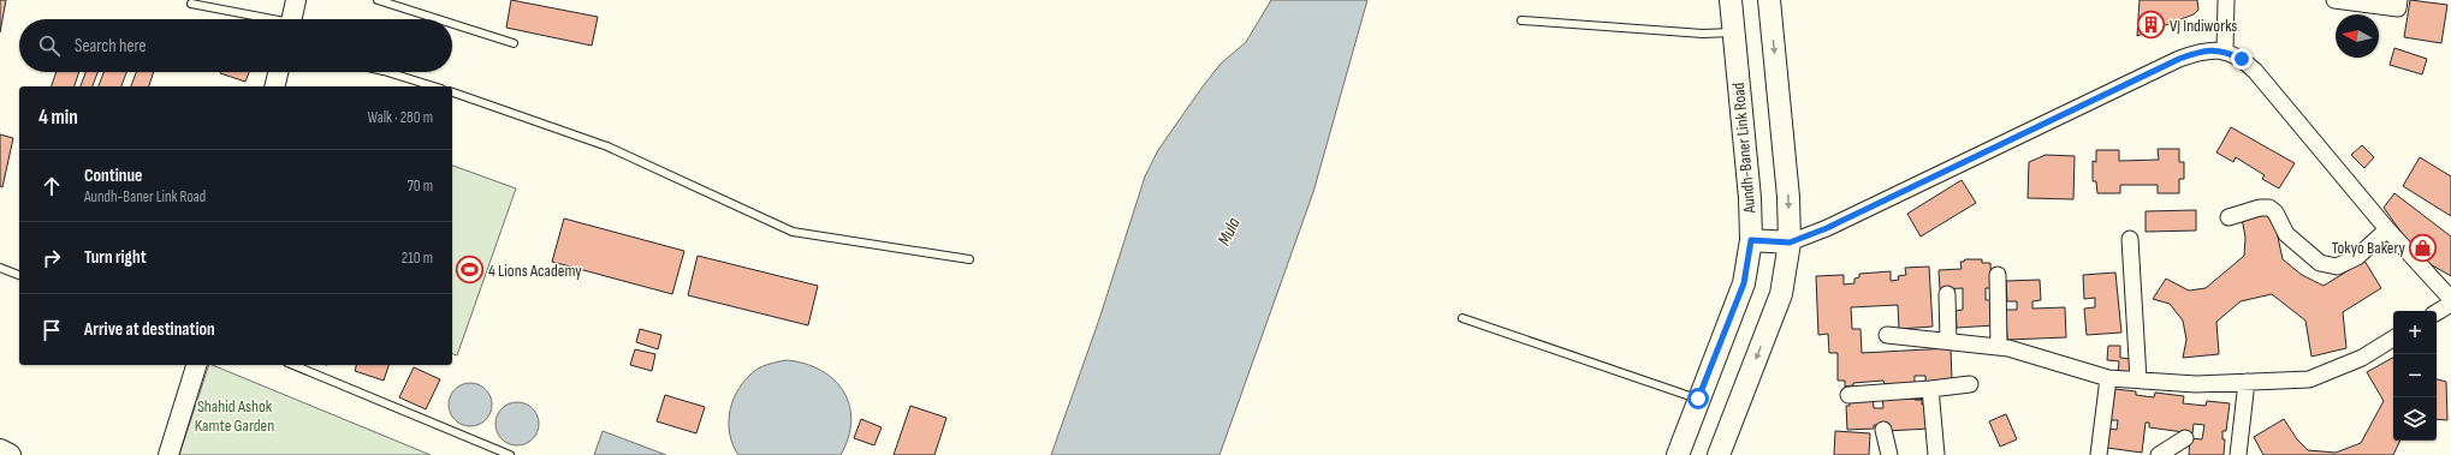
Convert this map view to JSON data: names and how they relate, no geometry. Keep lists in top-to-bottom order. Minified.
{"streets":{"main road":["Aundh-Baner Link Road"]},"water":["Mula"],"parks":["Shahid Ashok Kamte Garden"],"places":{"building":["VJ Indiworks"],"shop":["Tokyo Bakery"],"sports":["4 Lions Academy"]},"north":"left","page":{"search":"Search here","heading":["4 min","Walk · 280 m"],"list":[["Continue","Aundh-Baner Link Road","70 m"],["Turn right","210 m"],"Arrive at destination"],"map_buttons":["+","−"]}}
